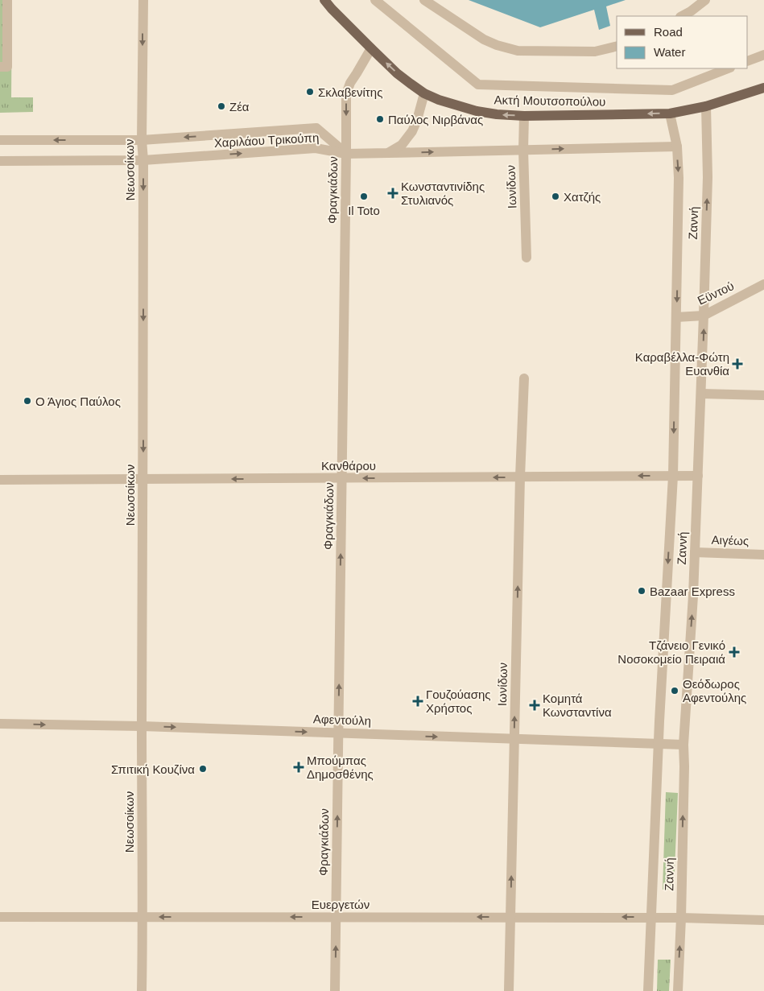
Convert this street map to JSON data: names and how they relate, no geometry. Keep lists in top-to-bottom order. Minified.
{"streets":{"main road":["Ακτή Μουτσοπούλου"],"street":["Χαριλάου Τρικούπη","Νεωσοίκων","Ιωνίδων","Φραγκιάδων","Ζαννή","Εϋντού","Κανθάρου","Αιγέως","Αφεντούλη","Ευεργετών"]},"crossings":[["Ακτή Μουτσοπούλου","Ιωνίδων"],["Ακτή Μουτσοπούλου","Φραγκιάδων"],["Ακτή Μουτσοπούλου","Ζαννή"],["Χαριλάου Τρικούπη","Νεωσοίκων"],["Χαριλάου Τρικούπη","Φραγκιάδων"],["Νεωσοίκων","Κανθάρου"],["Νεωσοίκων","Αφεντούλη"],["Νεωσοίκων","Ευεργετών"],["Ιωνίδων","Κανθάρου"],["Ιωνίδων","Αφεντούλη"],["Ιωνίδων","Ευεργετών"],["Φραγκιάδων","Κανθάρου"],["Φραγκιάδων","Αφεντούλη"],["Φραγκιάδων","Ευεργετών"],["Ζαννή","Εϋντού"],["Ζαννή","Κανθάρου"],["Ζαννή","Αιγέως"],["Ζαννή","Αφεντούλη"],["Ζαννή","Ευεργετών"]],"one_way":["Ακτή Μουτσοπούλου","Νεωσοίκων","Ιωνίδων","Κανθάρου","Αφεντούλη","Ευεργετών"],"places":{"other":["Σκλαβενίτης","Ζέα","Παύλος Νιρβάνας","Il Toto","Χατζής","Ο Άγιος Παύλος","Bazaar Express","Θεόδωρος Αφεντούλης","Σπιτική Κουζίνα"],"health":["Κωνσταντινίδης Στυλιανός","Καραβέλλα-Φώτη Ευανθία","Τζάνειο Γενικό Νοσοκομείο Πειραιά","Γουζούασης Χρήστος","Κομητά Κωνσταντίνα","Μπούμπας Δημοσθένης"]},"legend":["Road","Water"]}
